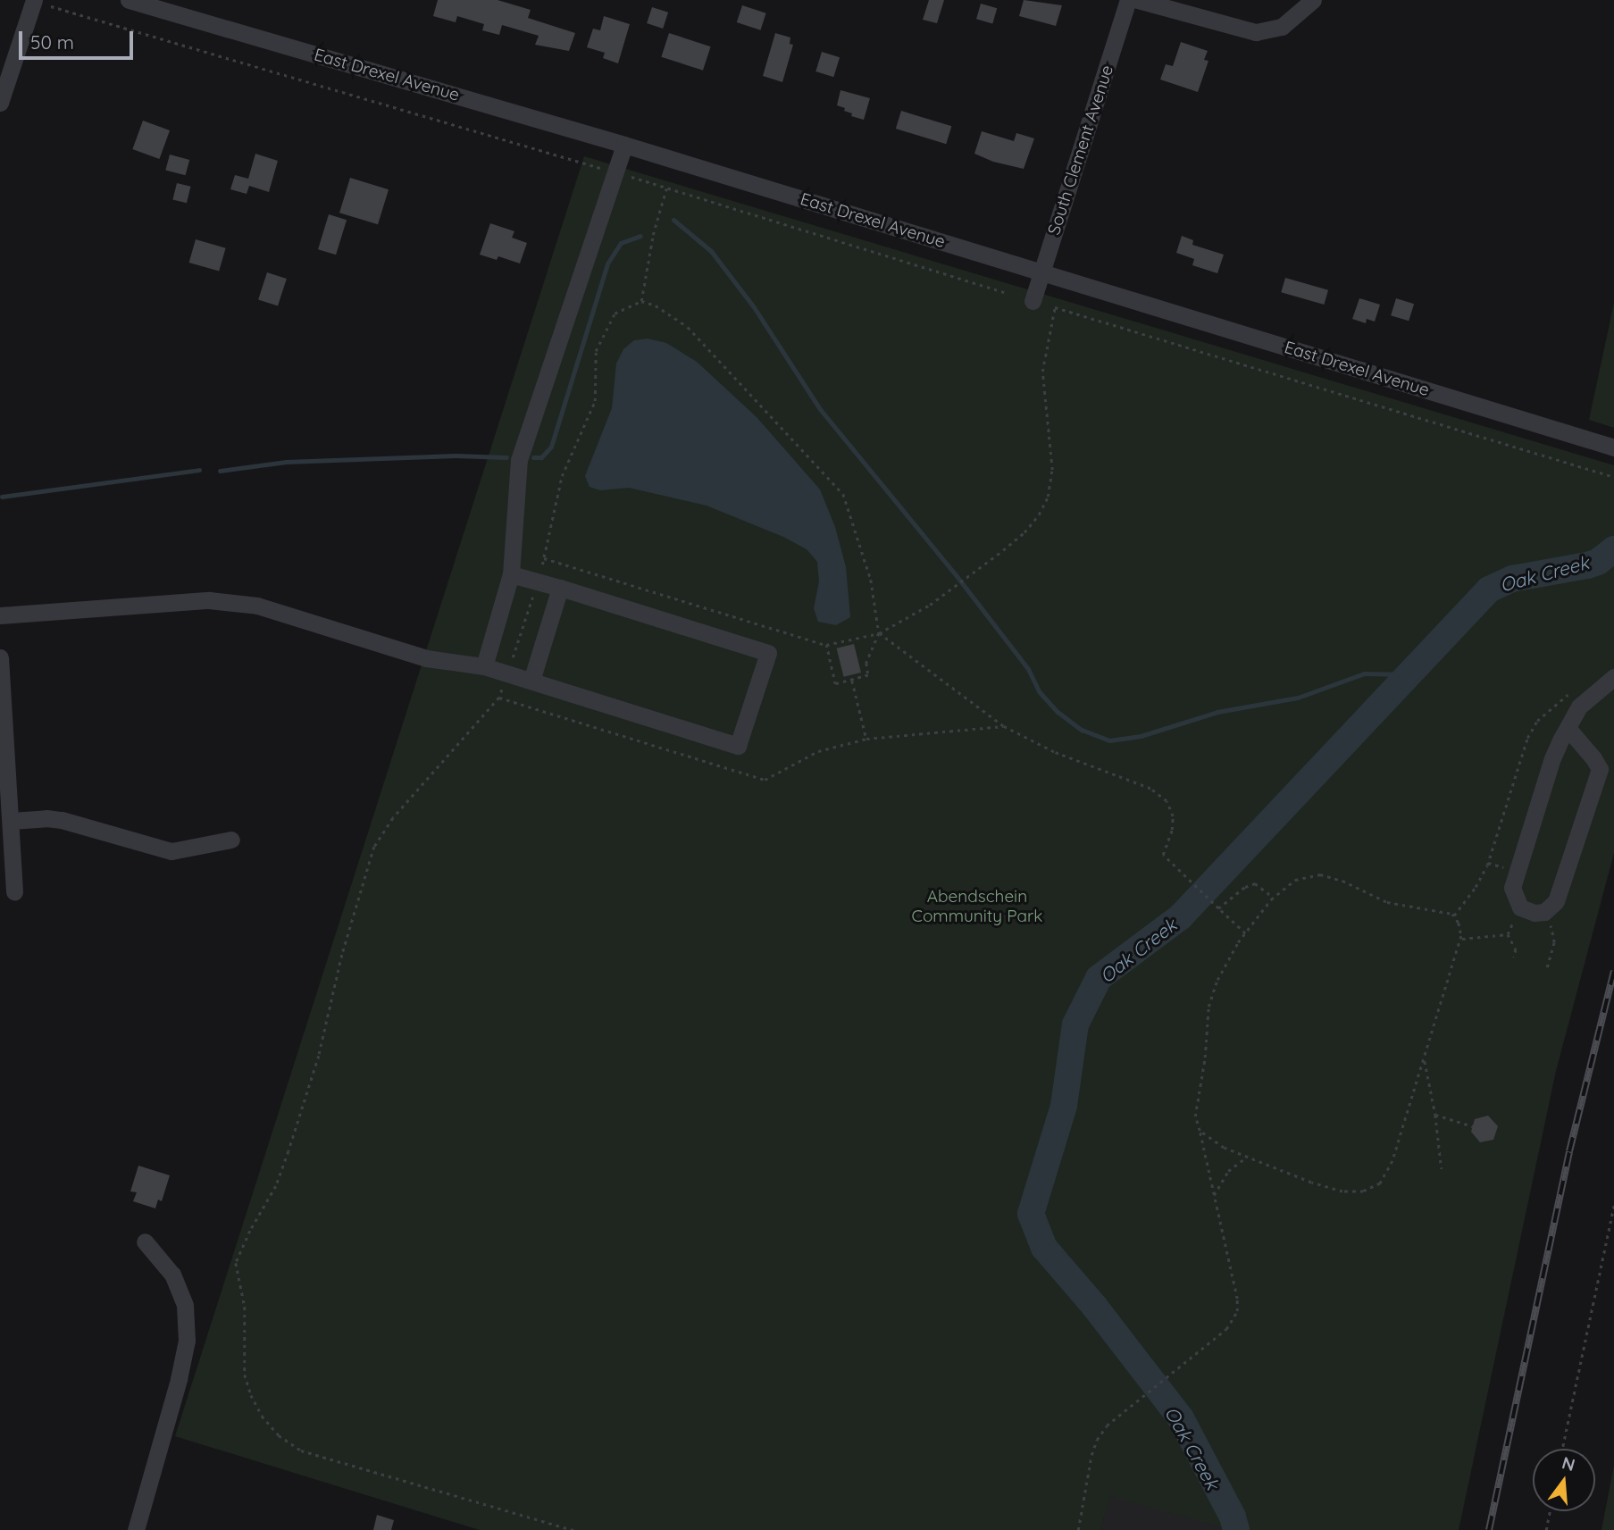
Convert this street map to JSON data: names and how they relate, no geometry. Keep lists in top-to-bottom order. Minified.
{"streets":{"street":["East Drexel Avenue","South Clement Avenue"]},"crossings":[["East Drexel Avenue","South Clement Avenue"]],"water":["Oak Creek"],"parks":["Abendschein Community Park"],"scale_bar":"50 m","north":"top"}
